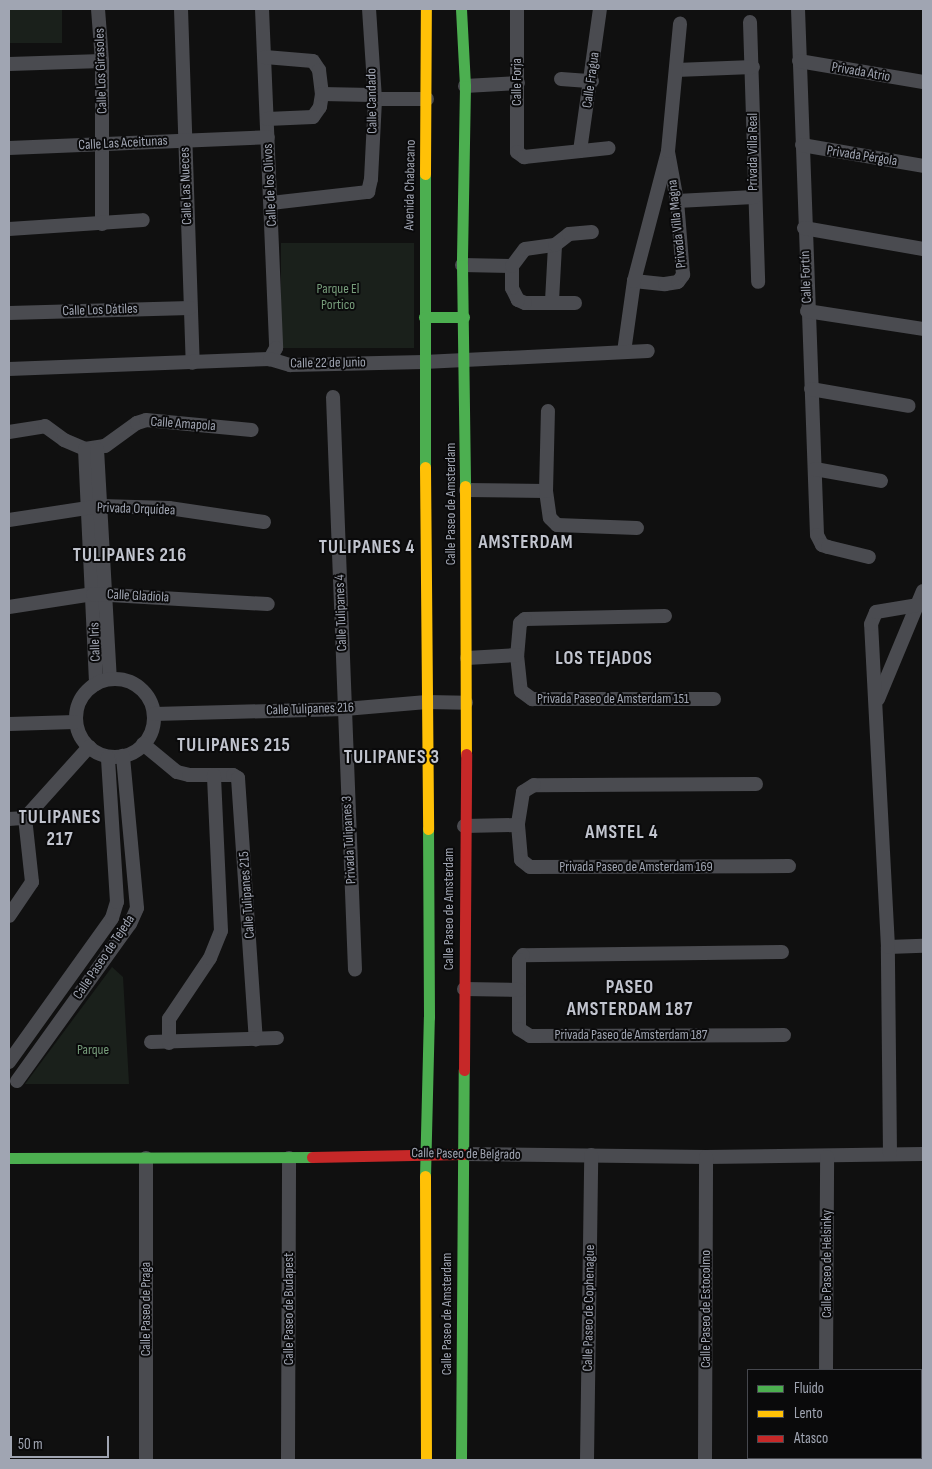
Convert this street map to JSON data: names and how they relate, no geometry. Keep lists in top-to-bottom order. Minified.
{"streets":{"main road":["Avenida Chabacano","Calle Paseo de Amsterdam","Calle Paseo de Belgrado"],"street":["Calle Los Girasoles","Privada Atrio","Calle Fragua","Calle Forja","Calle Candado","Calle Las Aceitunas","Privada Villa Real","Privada Pérgola","Calle de los Olivos","Calle Las Nueces","Privada Villa Magna","Calle Fortín","Calle Los Dátiles","Calle 22 de Junio","Calle Amapola","Privada Orquídea","Calle Gladiola","Calle Tulipanes 4","Calle Iris","Privada Paseo de Amsterdam 151","Calle Tulipanes 216","Privada Tulipanes 3","Privada Paseo de Amsterdam 169","Calle Tulipanes 215","Calle Paseo de Tejeda","Privada Paseo de Amsterdam 187","Calle Paseo de Helsinky","Calle Paseo de Cophenague","Calle Paseo de Praga","Calle Paseo de Budapest","Calle Paseo de Estocolmo"]},"crossings":[["Calle Los Girasoles","Calle Las Aceitunas"],["Privada Atrio","Calle Fortín"],["Calle Fragua","Calle Forja"],["Calle Candado","Calle de los Olivos"],["Calle Las Aceitunas","Calle de los Olivos"],["Calle Las Aceitunas","Calle Las Nueces"],["Privada Pérgola","Calle Fortín"],["Calle de los Olivos","Calle 22 de Junio"],["Avenida Chabacano","Calle 22 de Junio"],["Avenida Chabacano","Calle Paseo de Amsterdam"],["Calle Las Nueces","Calle Los Dátiles"],["Calle Las Nueces","Calle 22 de Junio"],["Privada Villa Magna","Calle 22 de Junio"],["Calle 22 de Junio","Calle Paseo de Amsterdam"],["Calle Amapola","Calle Iris"],["Calle Paseo de Amsterdam","Calle Tulipanes 216"],["Calle Paseo de Amsterdam","Calle Paseo de Belgrado"],["Privada Orquídea","Calle Iris"],["Calle Gladiola","Calle Iris"],["Calle Tulipanes 4","Calle Tulipanes 216"],["Calle Tulipanes 4","Privada Tulipanes 3"],["Calle Iris","Calle Tulipanes 216"],["Calle Iris","Calle Tulipanes 215"],["Calle Iris","Calle Paseo de Tejeda"],["Calle Tulipanes 216","Privada Tulipanes 3"],["Calle Tulipanes 216","Calle Tulipanes 215"],["Calle Tulipanes 216","Calle Paseo de Tejeda"],["Calle Tulipanes 215","Calle Paseo de Tejeda"],["Calle Paseo de Belgrado","Calle Paseo de Helsinky"],["Calle Paseo de Belgrado","Calle Paseo de Cophenague"],["Calle Paseo de Belgrado","Calle Paseo de Praga"],["Calle Paseo de Belgrado","Calle Paseo de Budapest"],["Calle Paseo de Belgrado","Calle Paseo de Estocolmo"]],"districts":["AMSTERDAM","TULIPANES 4","TULIPANES 216","LOS TEJADOS","TULIPANES 215","TULIPANES 3","TULIPANES 217","AMSTEL 4","PASEO AMSTERDAM 187"],"parks":["Parque El Portico","Parque"],"legend":["Fluido","Lento","Atasco"],"scale_bar":"50 m"}
